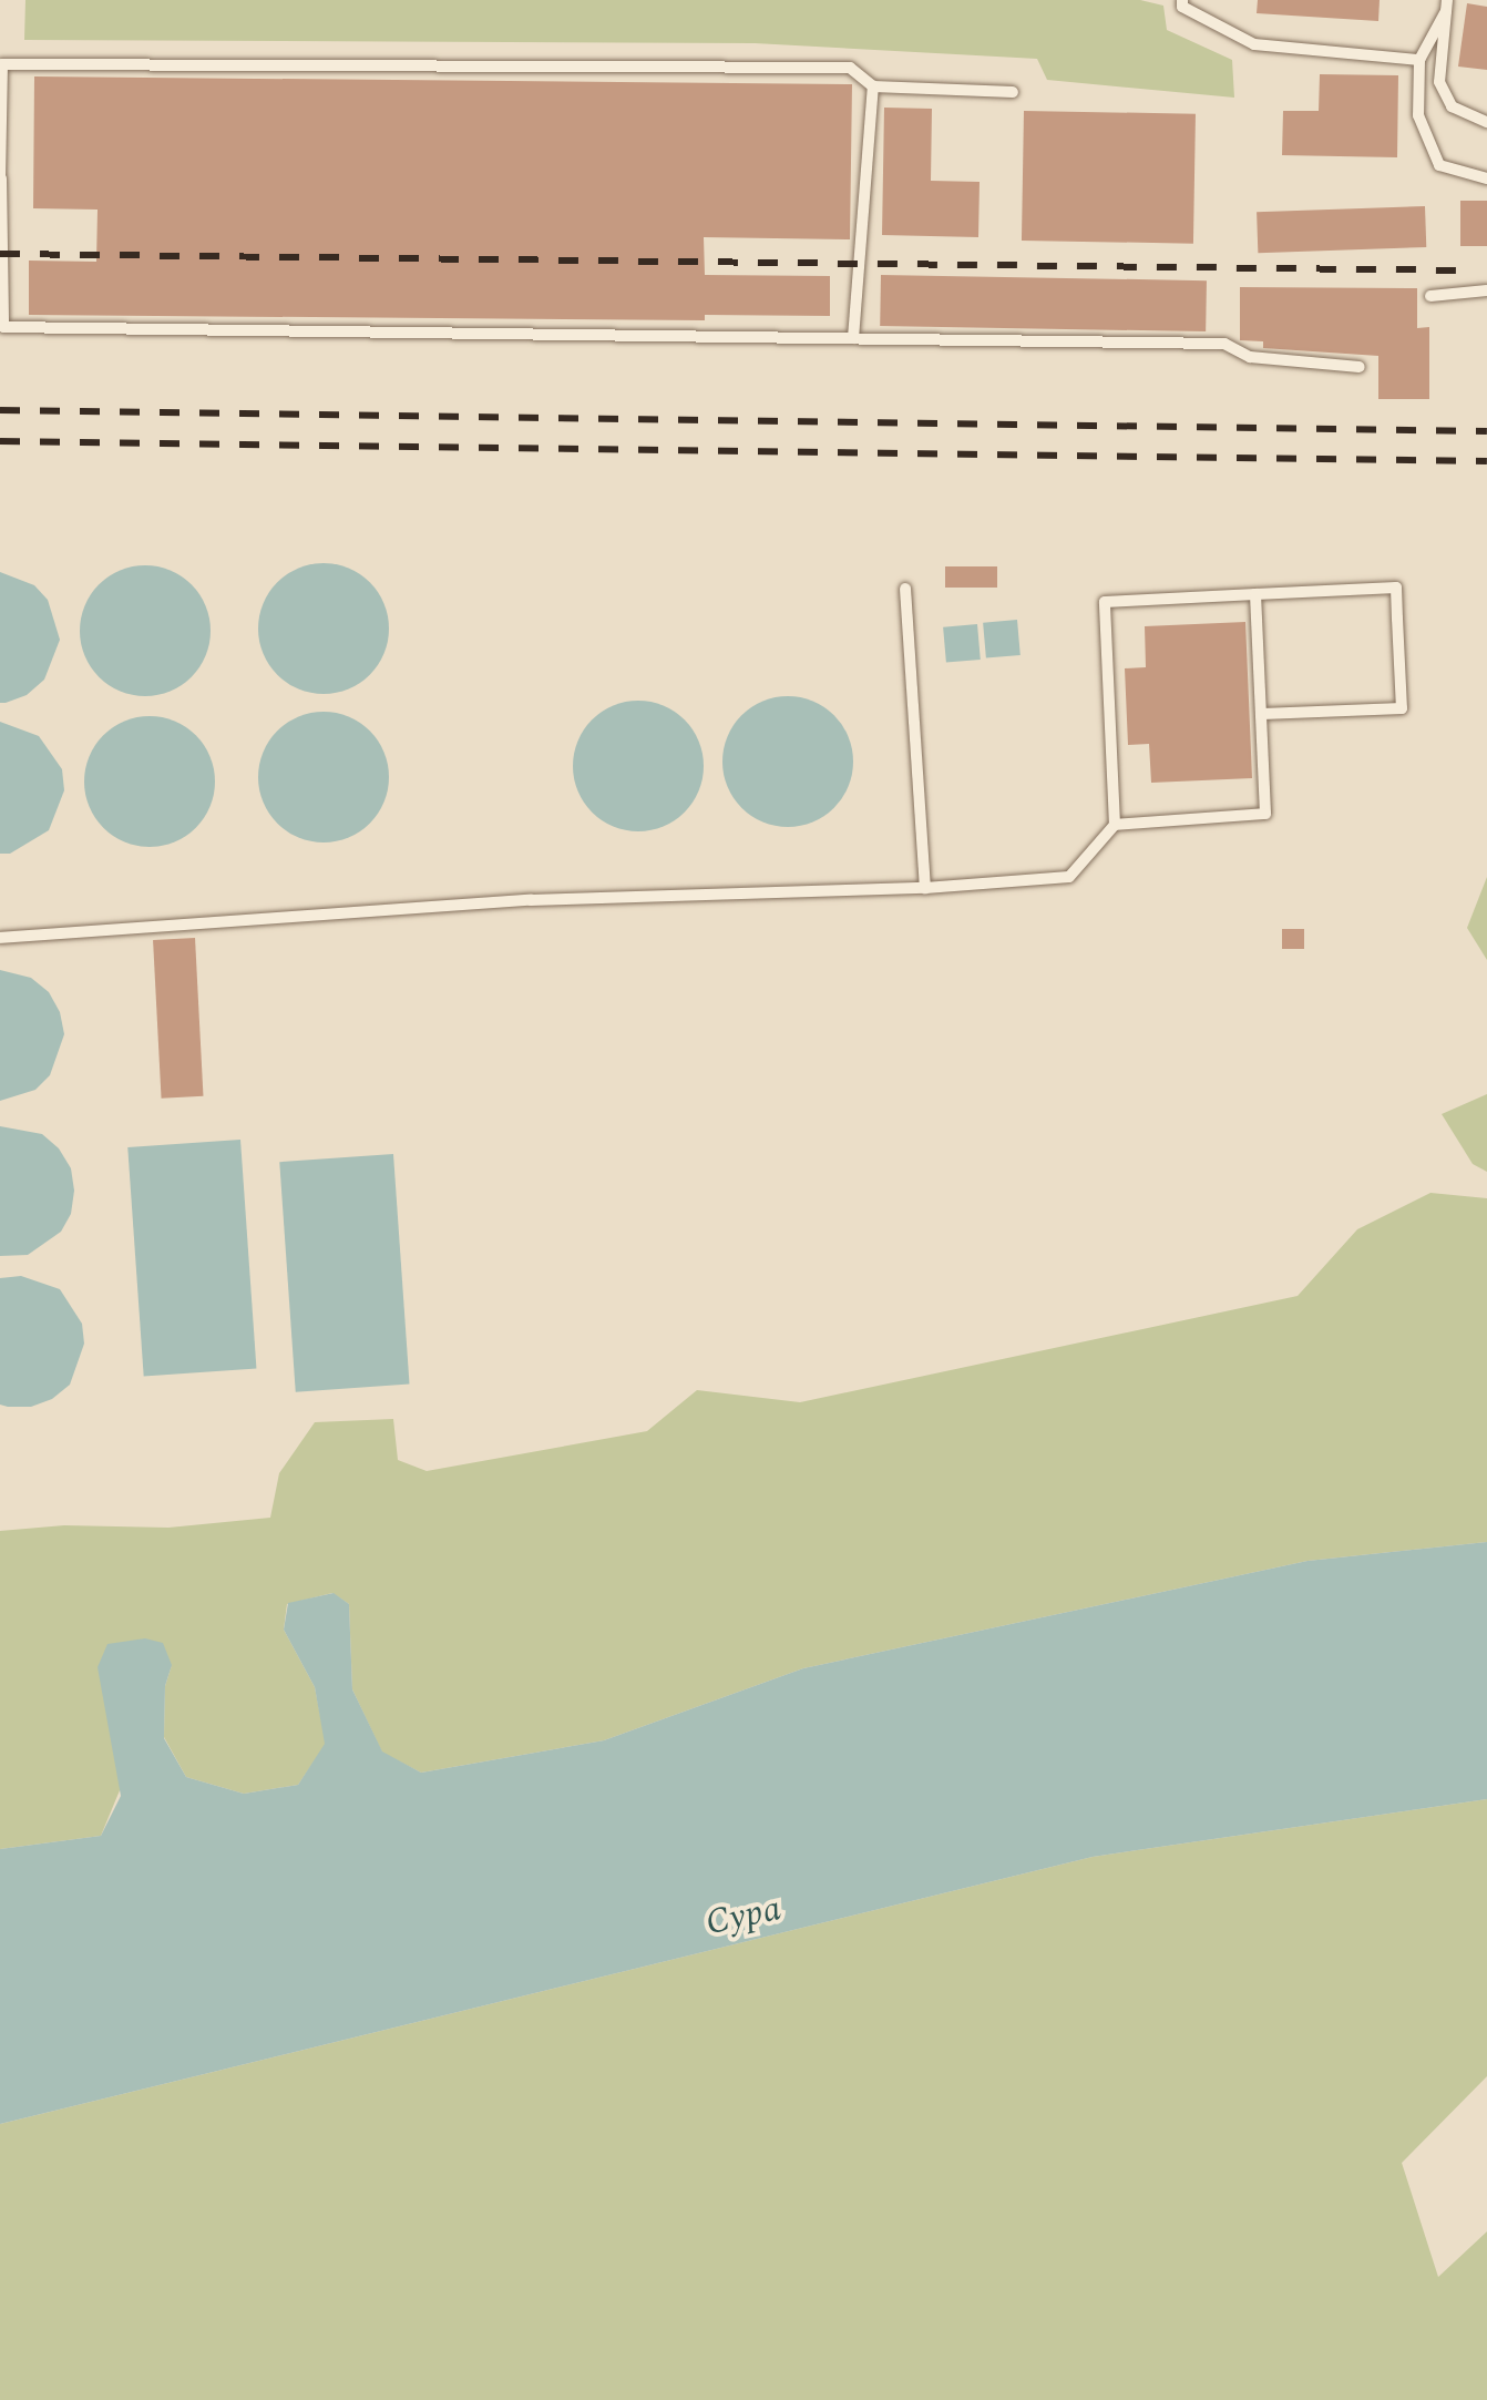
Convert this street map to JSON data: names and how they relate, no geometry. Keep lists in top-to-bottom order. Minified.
{"water":["Сура"]}
